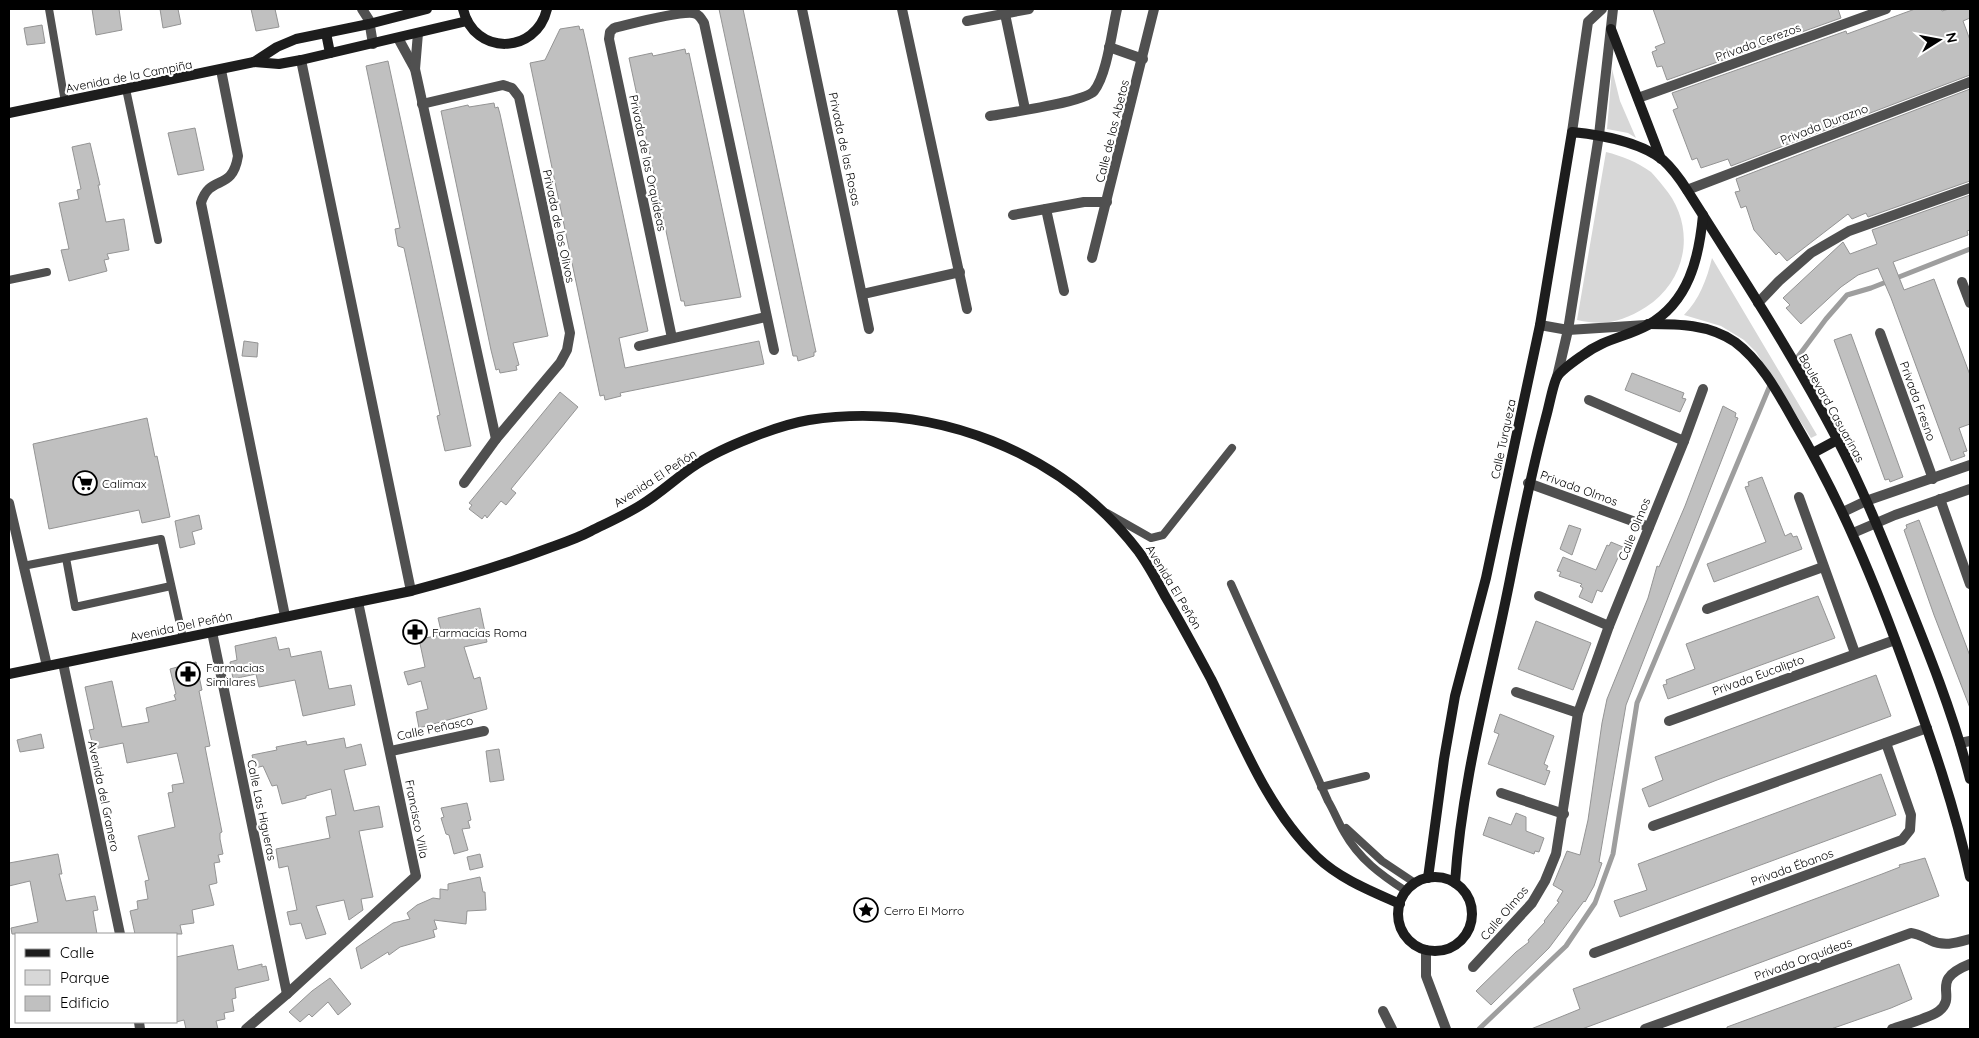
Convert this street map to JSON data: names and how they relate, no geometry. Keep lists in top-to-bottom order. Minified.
{"streets":{"street":["Privada Cerezos","Avenida de la Campiña","Privada Durazno","Calle de los Abetos","Privada de las Rosas","Privada de las Orquídeas","Privada de los Olivos","Privada Fresno","Boulevard Casuarinas","Calle Turqueza","Avenida El Peñón","Privada Olmos","Calle Olmos","Avenida Del Peñón","Privada Eucalipto","Calle Peñasco","Avenida del Granero","Calle Las Higueras","Francisco Villa","Privada Ébanos","Privada Orquídeas"]},"crossings":[["Privada Durazno","Boulevard Casuarinas"],["Boulevard Casuarinas","Calle Turqueza"],["Calle Turqueza","Avenida El Peñón"],["Avenida El Peñón","Avenida Del Peñón"],["Avenida El Peñón","Francisco Villa"],["Privada Olmos","Calle Olmos"],["Avenida Del Peñón","Avenida del Granero"],["Avenida Del Peñón","Calle Las Higueras"],["Avenida Del Peñón","Francisco Villa"],["Calle Peñasco","Francisco Villa"],["Calle Las Higueras","Francisco Villa"]],"places":{"supermarket":["Calimax"],"pharmacy":["Farmacias Roma","Farmacias Similares"],"place":["Cerro El Morro"]},"legend":["Calle","Parque","Edificio"],"north":"right"}
